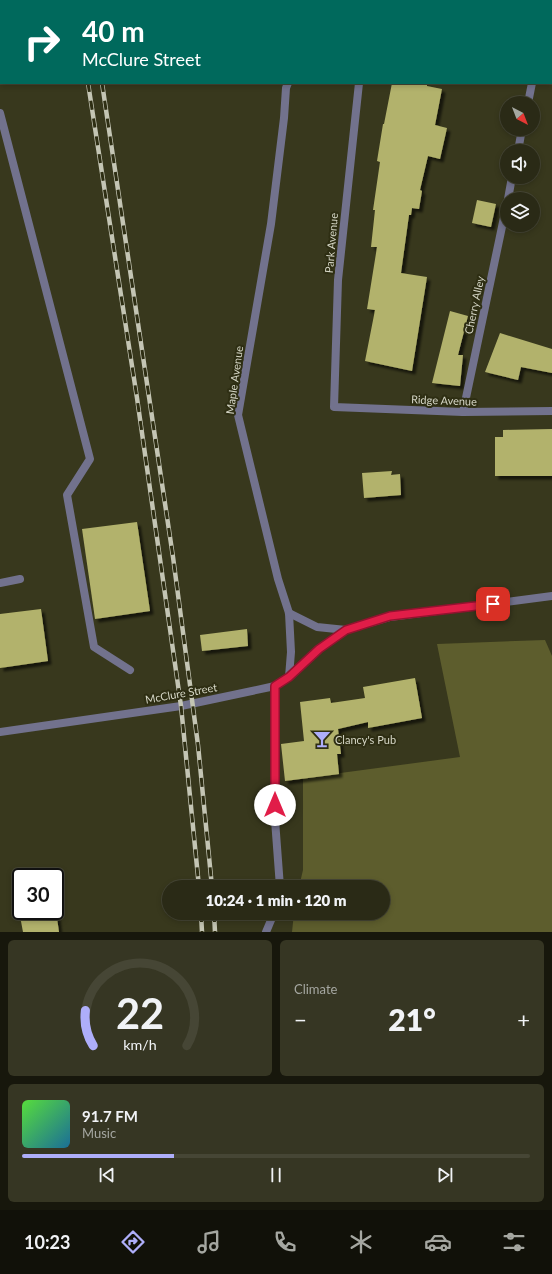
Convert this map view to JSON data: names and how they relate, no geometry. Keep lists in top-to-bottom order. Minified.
{"streets":{"street":["Park Avenue","Cherry Alley","Maple Avenue","Ridge Avenue","McClure Street"]},"crossings":[["Park Avenue","Ridge Avenue"],["Cherry Alley","Ridge Avenue"],["Maple Avenue","McClure Street"]],"places":{"bar":["Clancy's Pub"]},"north":"bottom right","page":{"turn":["40 m","McClure Street"],"limit":"30","trip":"10:24 · 1 min · 120 m","tile":"Climate","heat":["−","21°","+"],"song":["91.7 FM","Music"],"tabs":"10:23","gauge":["22","km/h"]}}
